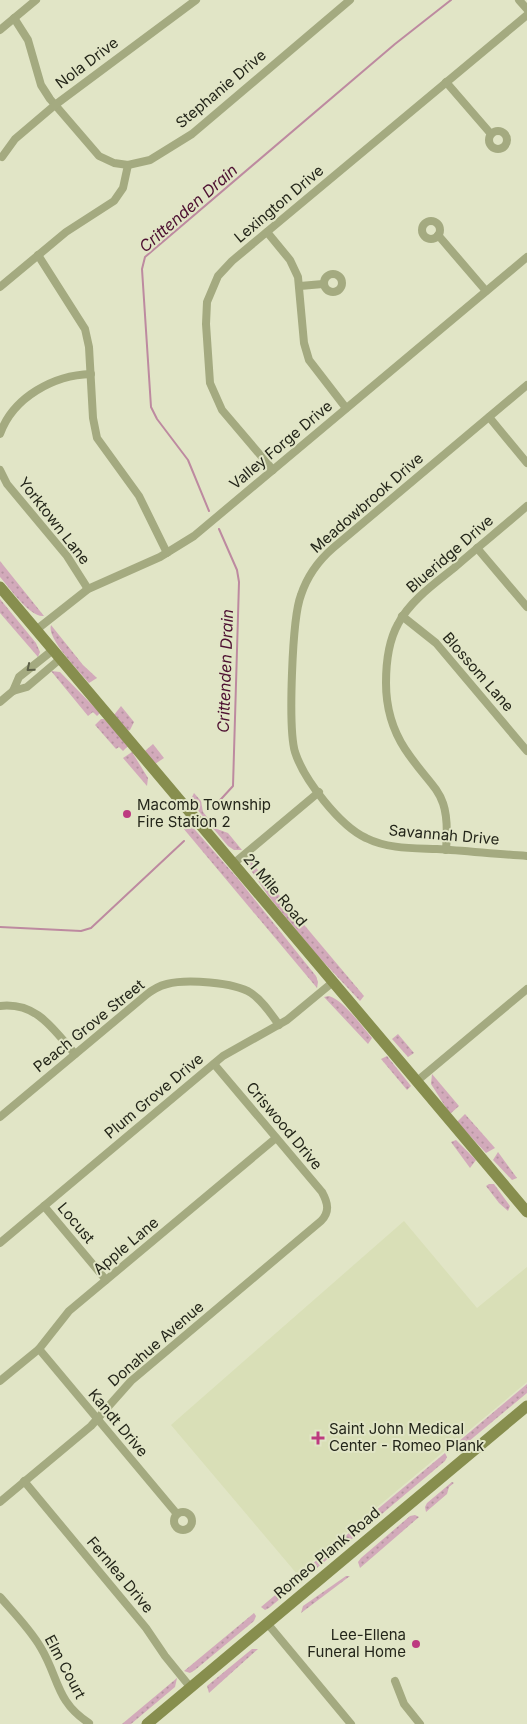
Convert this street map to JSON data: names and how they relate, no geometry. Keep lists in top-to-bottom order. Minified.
{"streets":{"street":["Nola Drive","Stephanie Drive","Lexington Drive","Valley Forge Drive","Meadowbrook Drive","Yorktown Lane","Blueridge Drive","Blossom Lane","Savannah Drive","21 Mile Road","Peach Grove Street","Plum Grove Drive","Criswood Drive","Locust","Apple Lane","Donahue Avenue","Kandt Drive","Romeo Plank Road","Fernlea Drive","Elm Court"]},"crossings":[["Lexington Drive","Valley Forge Drive"],["Valley Forge Drive","Yorktown Lane"],["Valley Forge Drive","21 Mile Road"],["Meadowbrook Drive","Savannah Drive"],["Blueridge Drive","Blossom Lane"],["Blueridge Drive","Savannah Drive"],["21 Mile Road","Plum Grove Drive"],["Peach Grove Street","Plum Grove Drive"],["Plum Grove Drive","Criswood Drive"],["Plum Grove Drive","Locust"],["Criswood Drive","Apple Lane"],["Criswood Drive","Donahue Avenue"],["Locust","Apple Lane"],["Apple Lane","Kandt Drive"],["Donahue Avenue","Kandt Drive"],["Donahue Avenue","Fernlea Drive"],["Romeo Plank Road","Fernlea Drive"]],"water":["Crittenden Drain"],"places":{"other":["Macomb Township Fire Station 2","Lee-Ellena Funeral Home"],"health":["Saint John Medical Center - Romeo Plank"]}}
